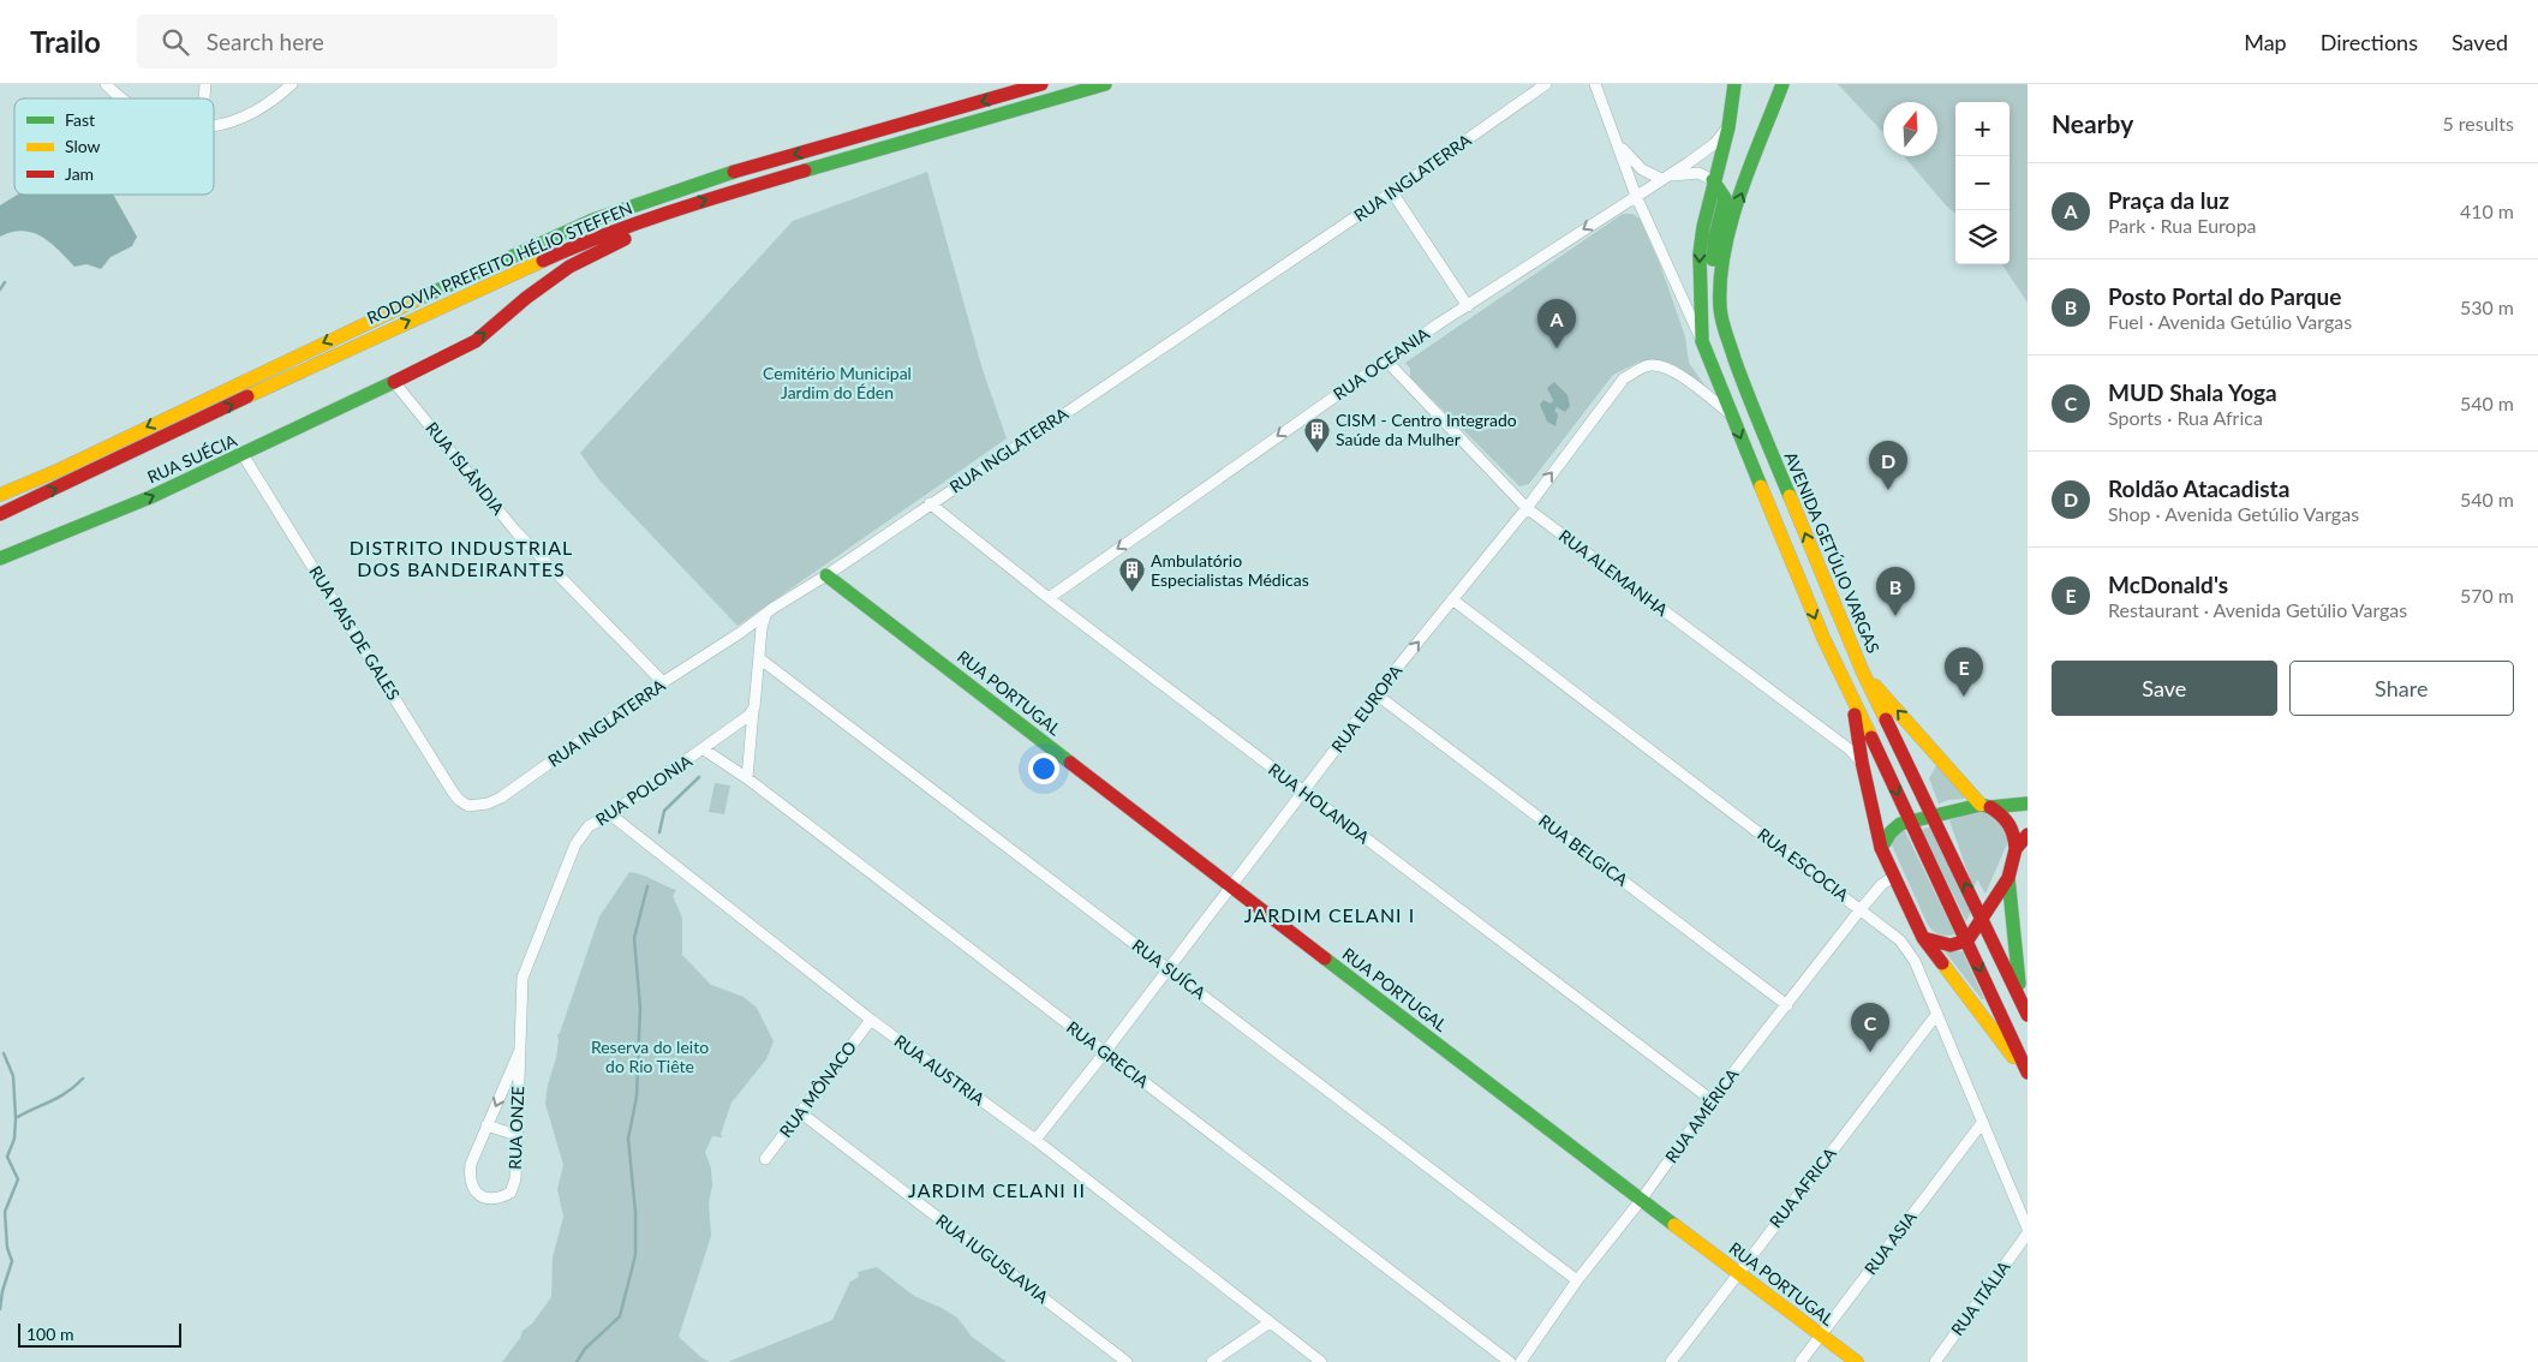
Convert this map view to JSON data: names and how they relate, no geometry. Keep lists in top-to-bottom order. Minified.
{"streets":{"main road":["RODOVIA PREFEITO HÉLIO STEFFEN","RUA SUÉCIA","AVENIDA GETÚLIO VARGAS","RUA PORTUGAL"],"street":["RUA INGLATERRA","RUA OCEANIA","RUA ISLÂNDIA","RUA ALEMANHA","RUA PAIS DE GALES","RUA EUROPA","RUA POLONIA","RUA HOLANDA","RUA BELGICA","RUA ESCOCIA","RUA SUÍCA","RUA GRECIA","RUA AUSTRIA","RUA MÔNACO","RUA AMÉRICA","RUA ONZE","RUA AFRICA","RUA ASIA","RUA IUGUSLAVIA","RUA ITÁLIA"]},"crossings":[["RUA INGLATERRA","RUA ISLÂNDIA"],["RUA INGLATERRA","RUA PAIS DE GALES"],["RUA INGLATERRA","RUA PORTUGAL"],["RUA INGLATERRA","RUA HOLANDA"],["RODOVIA PREFEITO HÉLIO STEFFEN","RUA SUÉCIA"],["RUA OCEANIA","RUA ALEMANHA"],["RUA OCEANIA","RUA HOLANDA"],["RUA SUÉCIA","RUA ISLÂNDIA"],["RUA SUÉCIA","RUA PAIS DE GALES"],["RUA ALEMANHA","RUA EUROPA"],["RUA PORTUGAL","RUA EUROPA"],["RUA PORTUGAL","RUA AMÉRICA"],["RUA PORTUGAL","RUA AFRICA"],["RUA PORTUGAL","RUA ASIA"],["RUA EUROPA","RUA HOLANDA"],["RUA EUROPA","RUA BELGICA"],["RUA EUROPA","RUA ESCOCIA"],["RUA EUROPA","RUA SUÍCA"],["RUA EUROPA","RUA GRECIA"],["RUA EUROPA","RUA AUSTRIA"],["RUA POLONIA","RUA GRECIA"],["RUA POLONIA","RUA AUSTRIA"],["RUA POLONIA","RUA ONZE"],["RUA HOLANDA","RUA AMÉRICA"],["RUA BELGICA","RUA AMÉRICA"],["RUA ESCOCIA","RUA AMÉRICA"],["RUA ESCOCIA","RUA AFRICA"],["RUA ESCOCIA","RUA ASIA"],["RUA SUÍCA","RUA AMÉRICA"],["RUA AUSTRIA","RUA MÔNACO"],["RUA MÔNACO","RUA IUGUSLAVIA"]],"one_way":["RUA OCEANIA","RUA SUÉCIA"],"districts":["DISTRITO INDUSTRIAL DOS BANDEIRANTES","JARDIM CELANI I","JARDIM CELANI II"],"parks":["Cemitério Municipal Jardim do Éden","Reserva do leito do Rio Tiête"],"places":{"building":["CISM - Centro Integrado Saúde da Mulher","Ambulatório Especialistas Médicas"]},"legend":["Fast","Slow","Jam"],"scale_bar":"100 m","north":"top","page":{"header":"Trailo","search":"Search here","nav":["Map","Directions","Saved"],"heading":["Nearby","5 results"],"map_buttons":["+","−"],"list":[{"mark":"A","name":"Praça da luz","note":"Park · Rua Europa","value":"410 m"},{"mark":"B","name":"Posto Portal do Parque","note":"Fuel · Avenida Getúlio Vargas","value":"530 m"},{"mark":"C","name":"MUD Shala Yoga","note":"Sports · Rua Africa","value":"540 m"},{"mark":"D","name":"Roldão Atacadista","note":"Shop · Avenida Getúlio Vargas","value":"540 m"},{"mark":"E","name":"McDonald's","note":"Restaurant · Avenida Getúlio Vargas","value":"570 m"}],"pins":["A","D","B","E","C"],"buttons":["Save","Share"],"scale":"100 m"}}
